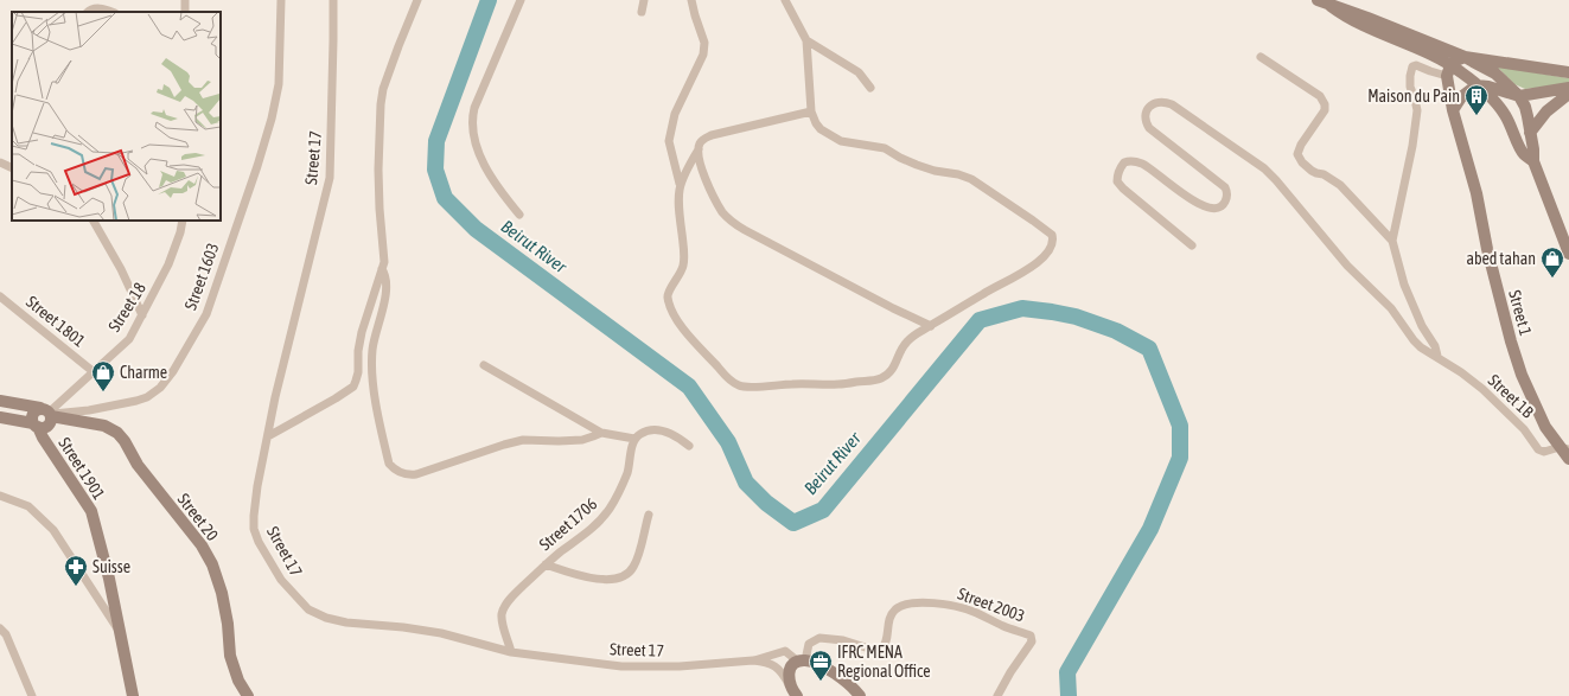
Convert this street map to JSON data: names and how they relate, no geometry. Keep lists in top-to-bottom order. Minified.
{"streets":{"street":["Street 17","Street 1603","Street 18","Street 1","Street 1801","Street 1B","Street 1901","Street 20","Street 1706","Street 2003"]},"crossings":[["Street 17","Street 1706"],["Street 17","Street 2003"],["Street 1603","Street 18"],["Street 1603","Street 20"],["Street 18","Street 1801"],["Street 18","Street 20"],["Street 1","Street 1B"]],"water":["Beirut River"],"places":{"building":["Maison du Pain"],"shop":["abed tahan","Charme"],"pharmacy":["Suisse"],"office":["IFRC MENA Regional Office"]}}
